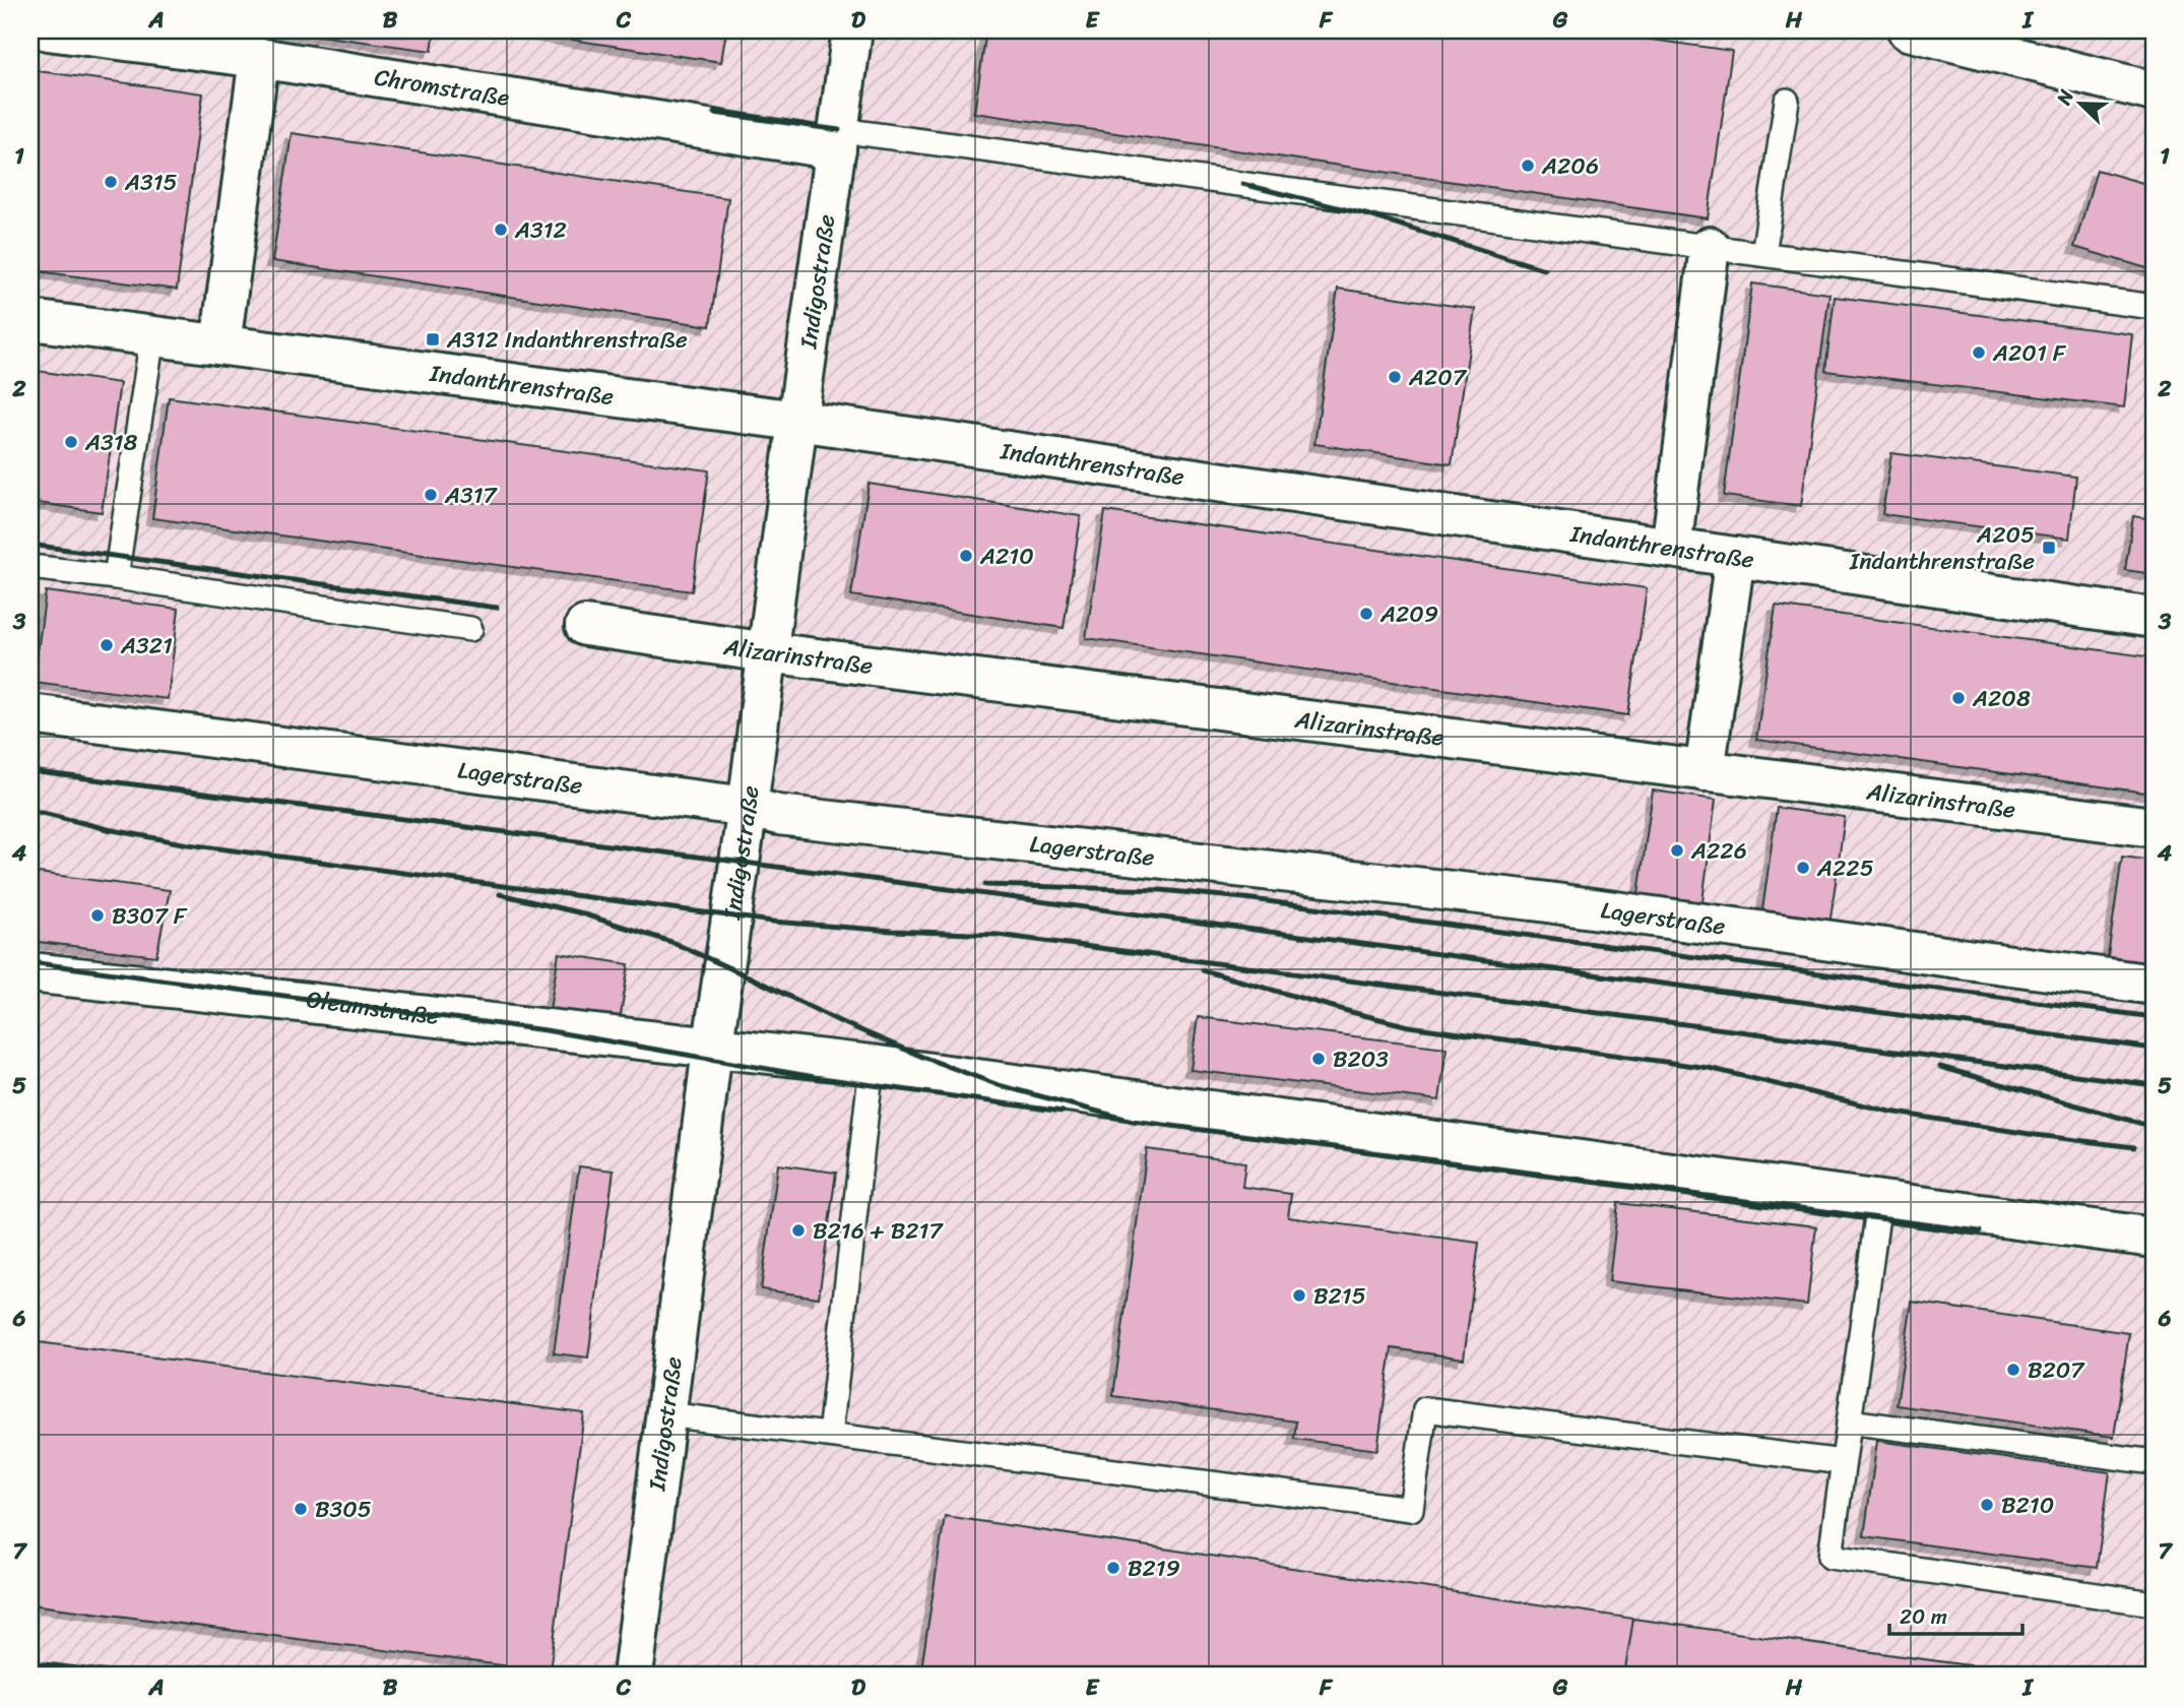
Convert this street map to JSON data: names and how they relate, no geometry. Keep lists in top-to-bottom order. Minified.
{"streets":{"street":["Chromstraße","Indigostraße","Indanthrenstraße","Alizarinstraße","Lagerstraße","Oleumstraße"]},"crossings":[["Chromstraße","Indigostraße"],["Indigostraße","Indanthrenstraße"],["Indigostraße","Alizarinstraße"],["Indigostraße","Lagerstraße"],["Indigostraße","Oleumstraße"]],"places":{"other":["A206","A315","A312","A201 F","A207","A318","A317","A210","A209","A321","A208","A226","A225","B307 F","B203","B216 + B217","B215","B207","B210","B305","B219"],"transit":["A312 Indanthrenstraße","A205 Indanthrenstraße"]},"scale_bar":"20 m","north":"top left","grid":{"columns":["A","B","C","D","E","F","G","H","I"],"rows":["1","2","3","4","5","6","7"]}}
